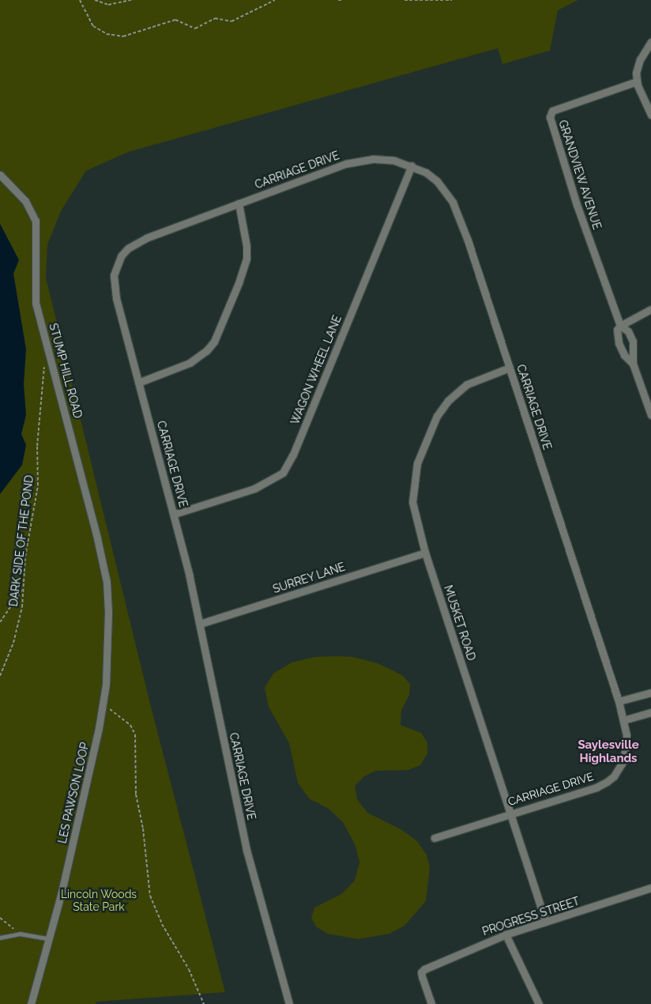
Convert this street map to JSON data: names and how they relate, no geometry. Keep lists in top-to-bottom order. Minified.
{"streets":{"street":["CARRIAGE DRIVE","GRANDVIEW AVENUE","WAGON WHEEL LANE","STUMP HILL ROAD","SURREY LANE","MUSKET ROAD","LES PAWSON LOOP","PROGRESS STREET"],"path":["DARK SIDE OF THE POND"]},"crossings":[["CARRIAGE DRIVE","WAGON WHEEL LANE"],["CARRIAGE DRIVE","SURREY LANE"],["CARRIAGE DRIVE","MUSKET ROAD"],["STUMP HILL ROAD","LES PAWSON LOOP"],["SURREY LANE","MUSKET ROAD"],["MUSKET ROAD","PROGRESS STREET"]],"districts":["Saylesville Highlands"],"parks":["Lincoln Woods State Park"]}
